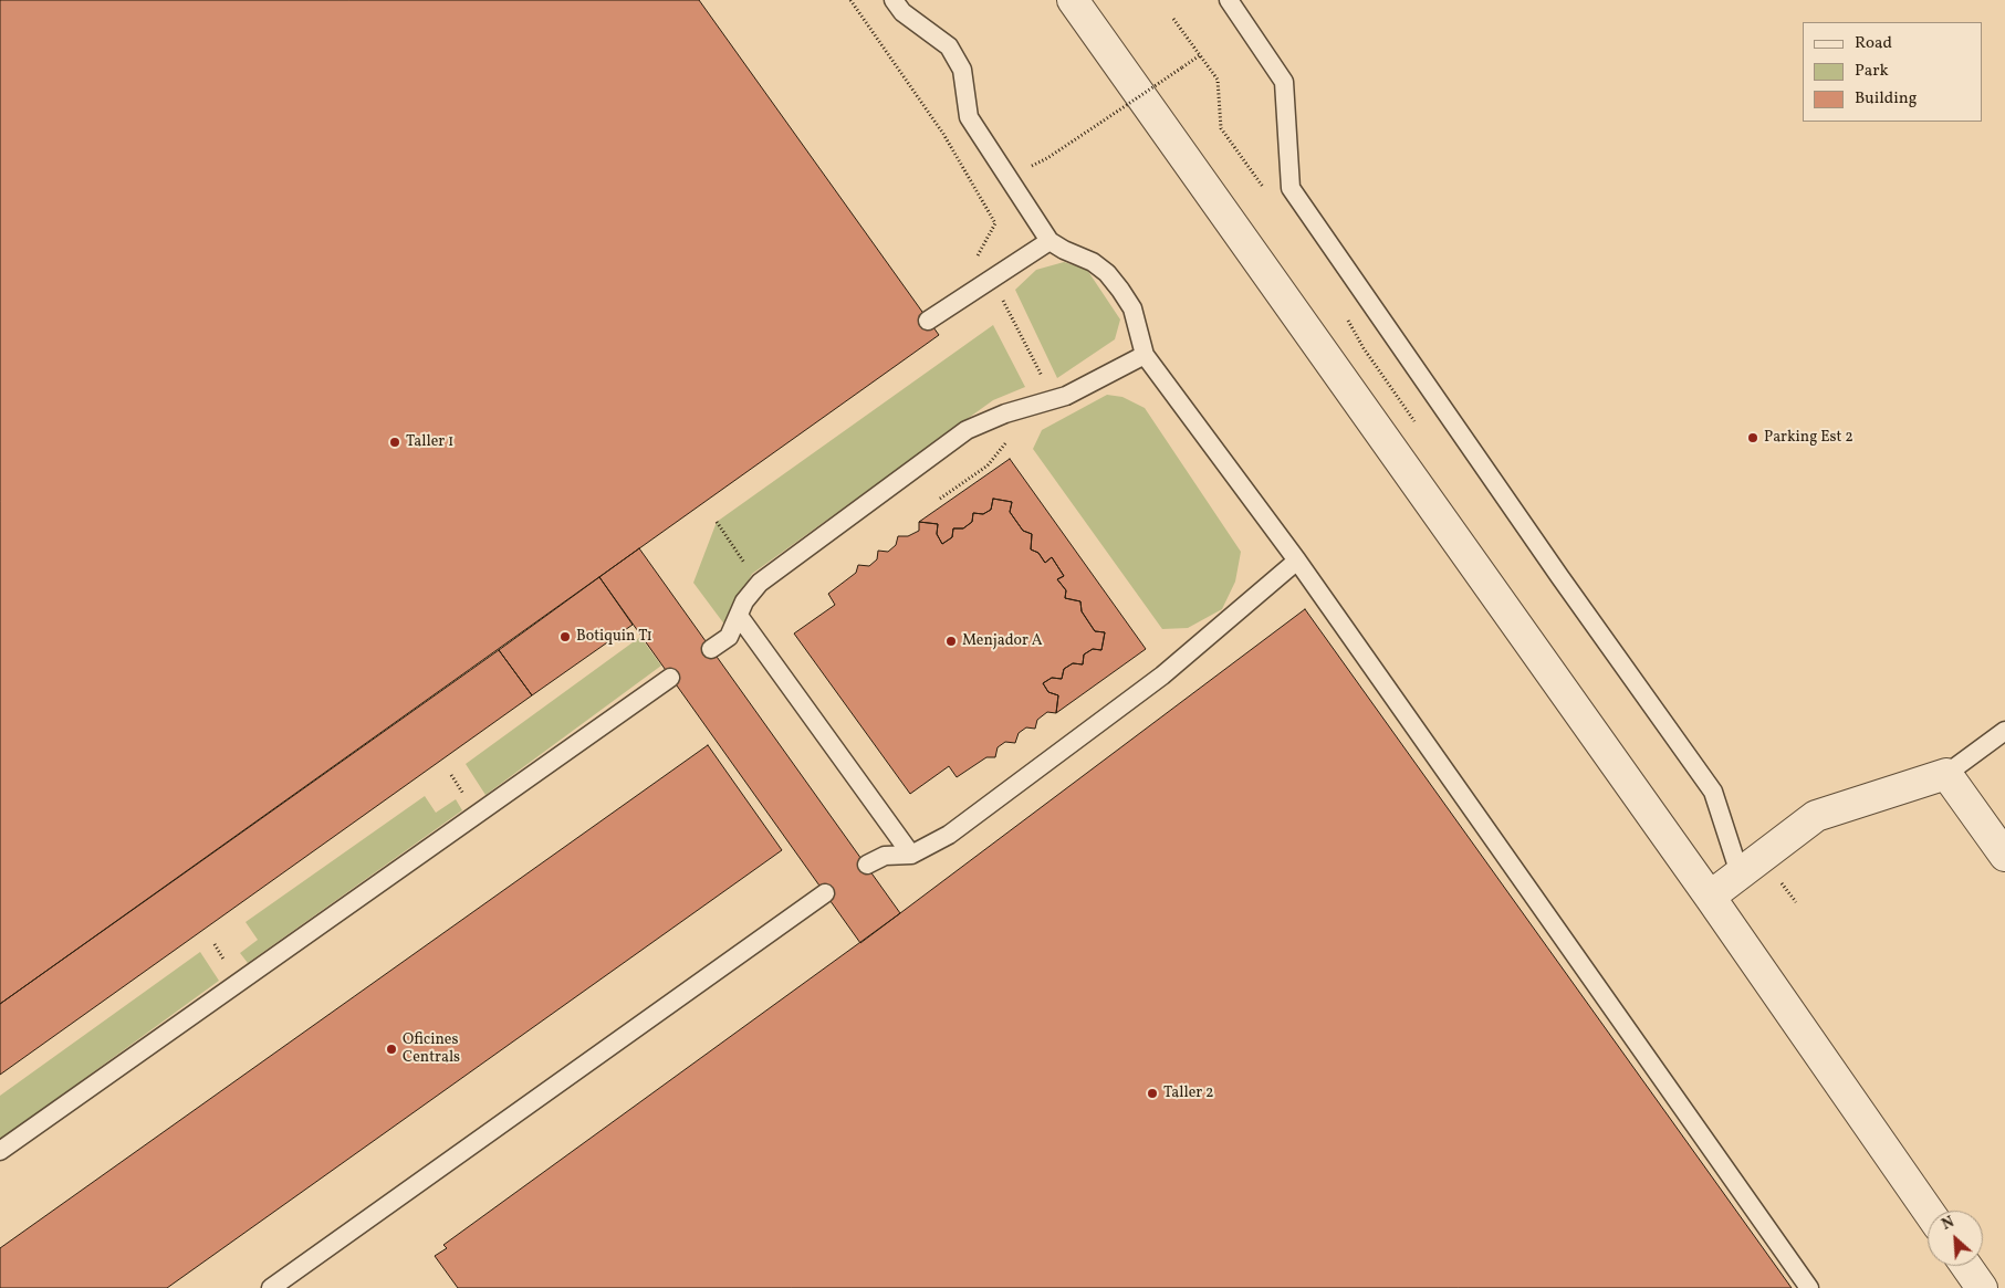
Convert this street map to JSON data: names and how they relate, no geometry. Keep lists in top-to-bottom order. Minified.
{"places":["Parking Est 2","Taller 1","Botiquin T1","Menjador A","Oficines Centrals","Taller 2"],"legend":["Road","Park","Building"],"north":"top left"}
